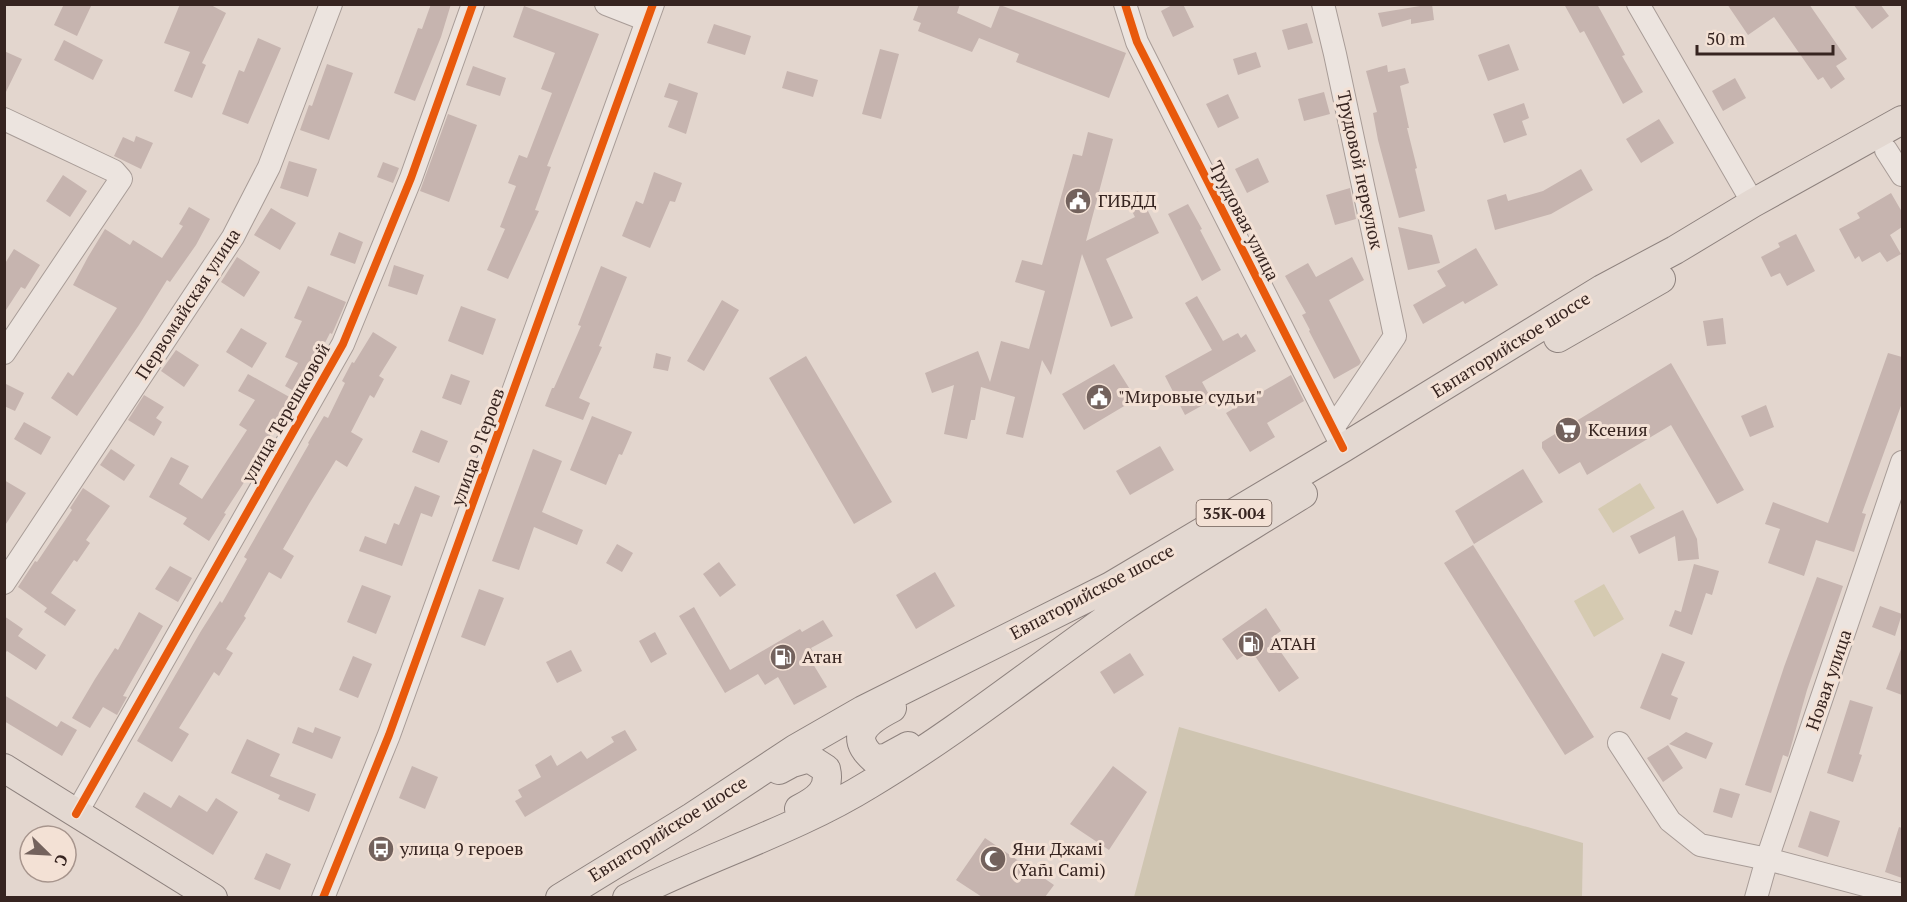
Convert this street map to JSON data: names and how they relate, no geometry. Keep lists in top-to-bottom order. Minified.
{"streets":{"main road":["Евпаторийское шоссе","35К-004"],"street":["Трудовой переулок","Трудовая улица","Первомайская улица","улица Терешковой","улица 9 Героев","Новая улица"]},"crossings":[["Трудовой переулок","Трудовая улица"],["Трудовой переулок","Евпаторийское шоссе"],["Трудовая улица","Евпаторийское шоссе"]],"places":{"public building":["ГИБДД","\"Мировые судьи\""],"supermarket":["Ксения"],"fuel station":["АТАН","Атан"],"bus stop":["улица 9 героев"],"mosque":["Яни Джамі (Yañı Cami)"]},"scale_bar":"50 m","north":"bottom right"}
